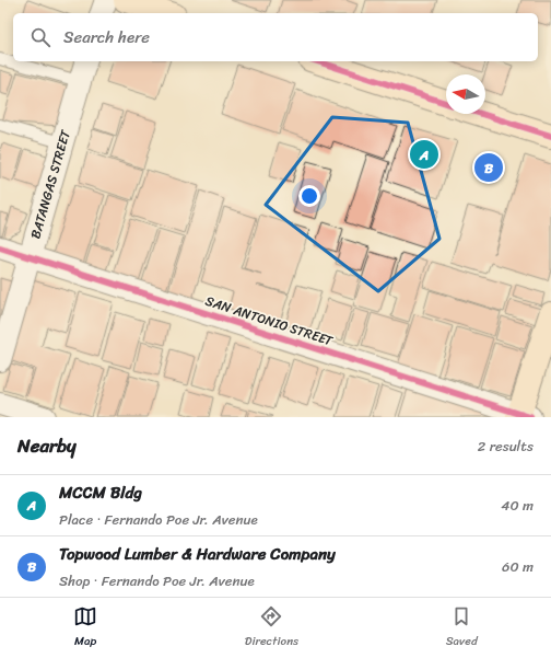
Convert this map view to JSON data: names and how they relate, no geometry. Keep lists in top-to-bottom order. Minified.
{"streets":{"street":["BATANGAS STREET","SAN ANTONIO STREET"]},"crossings":[["BATANGAS STREET","SAN ANTONIO STREET"]],"north":"left","page":{"search":"Search here","pins":["A","B"],"heading":["Nearby","2 results"],"list":[{"mark":"A","name":"MCCM Bldg","note":"Place · Fernando Poe Jr. Avenue","value":"40 m"},{"mark":"B","name":"Topwood Lumber & Hardware Company","note":"Shop · Fernando Poe Jr. Avenue","value":"60 m"}],"nav":["Map","Directions","Saved"]}}
